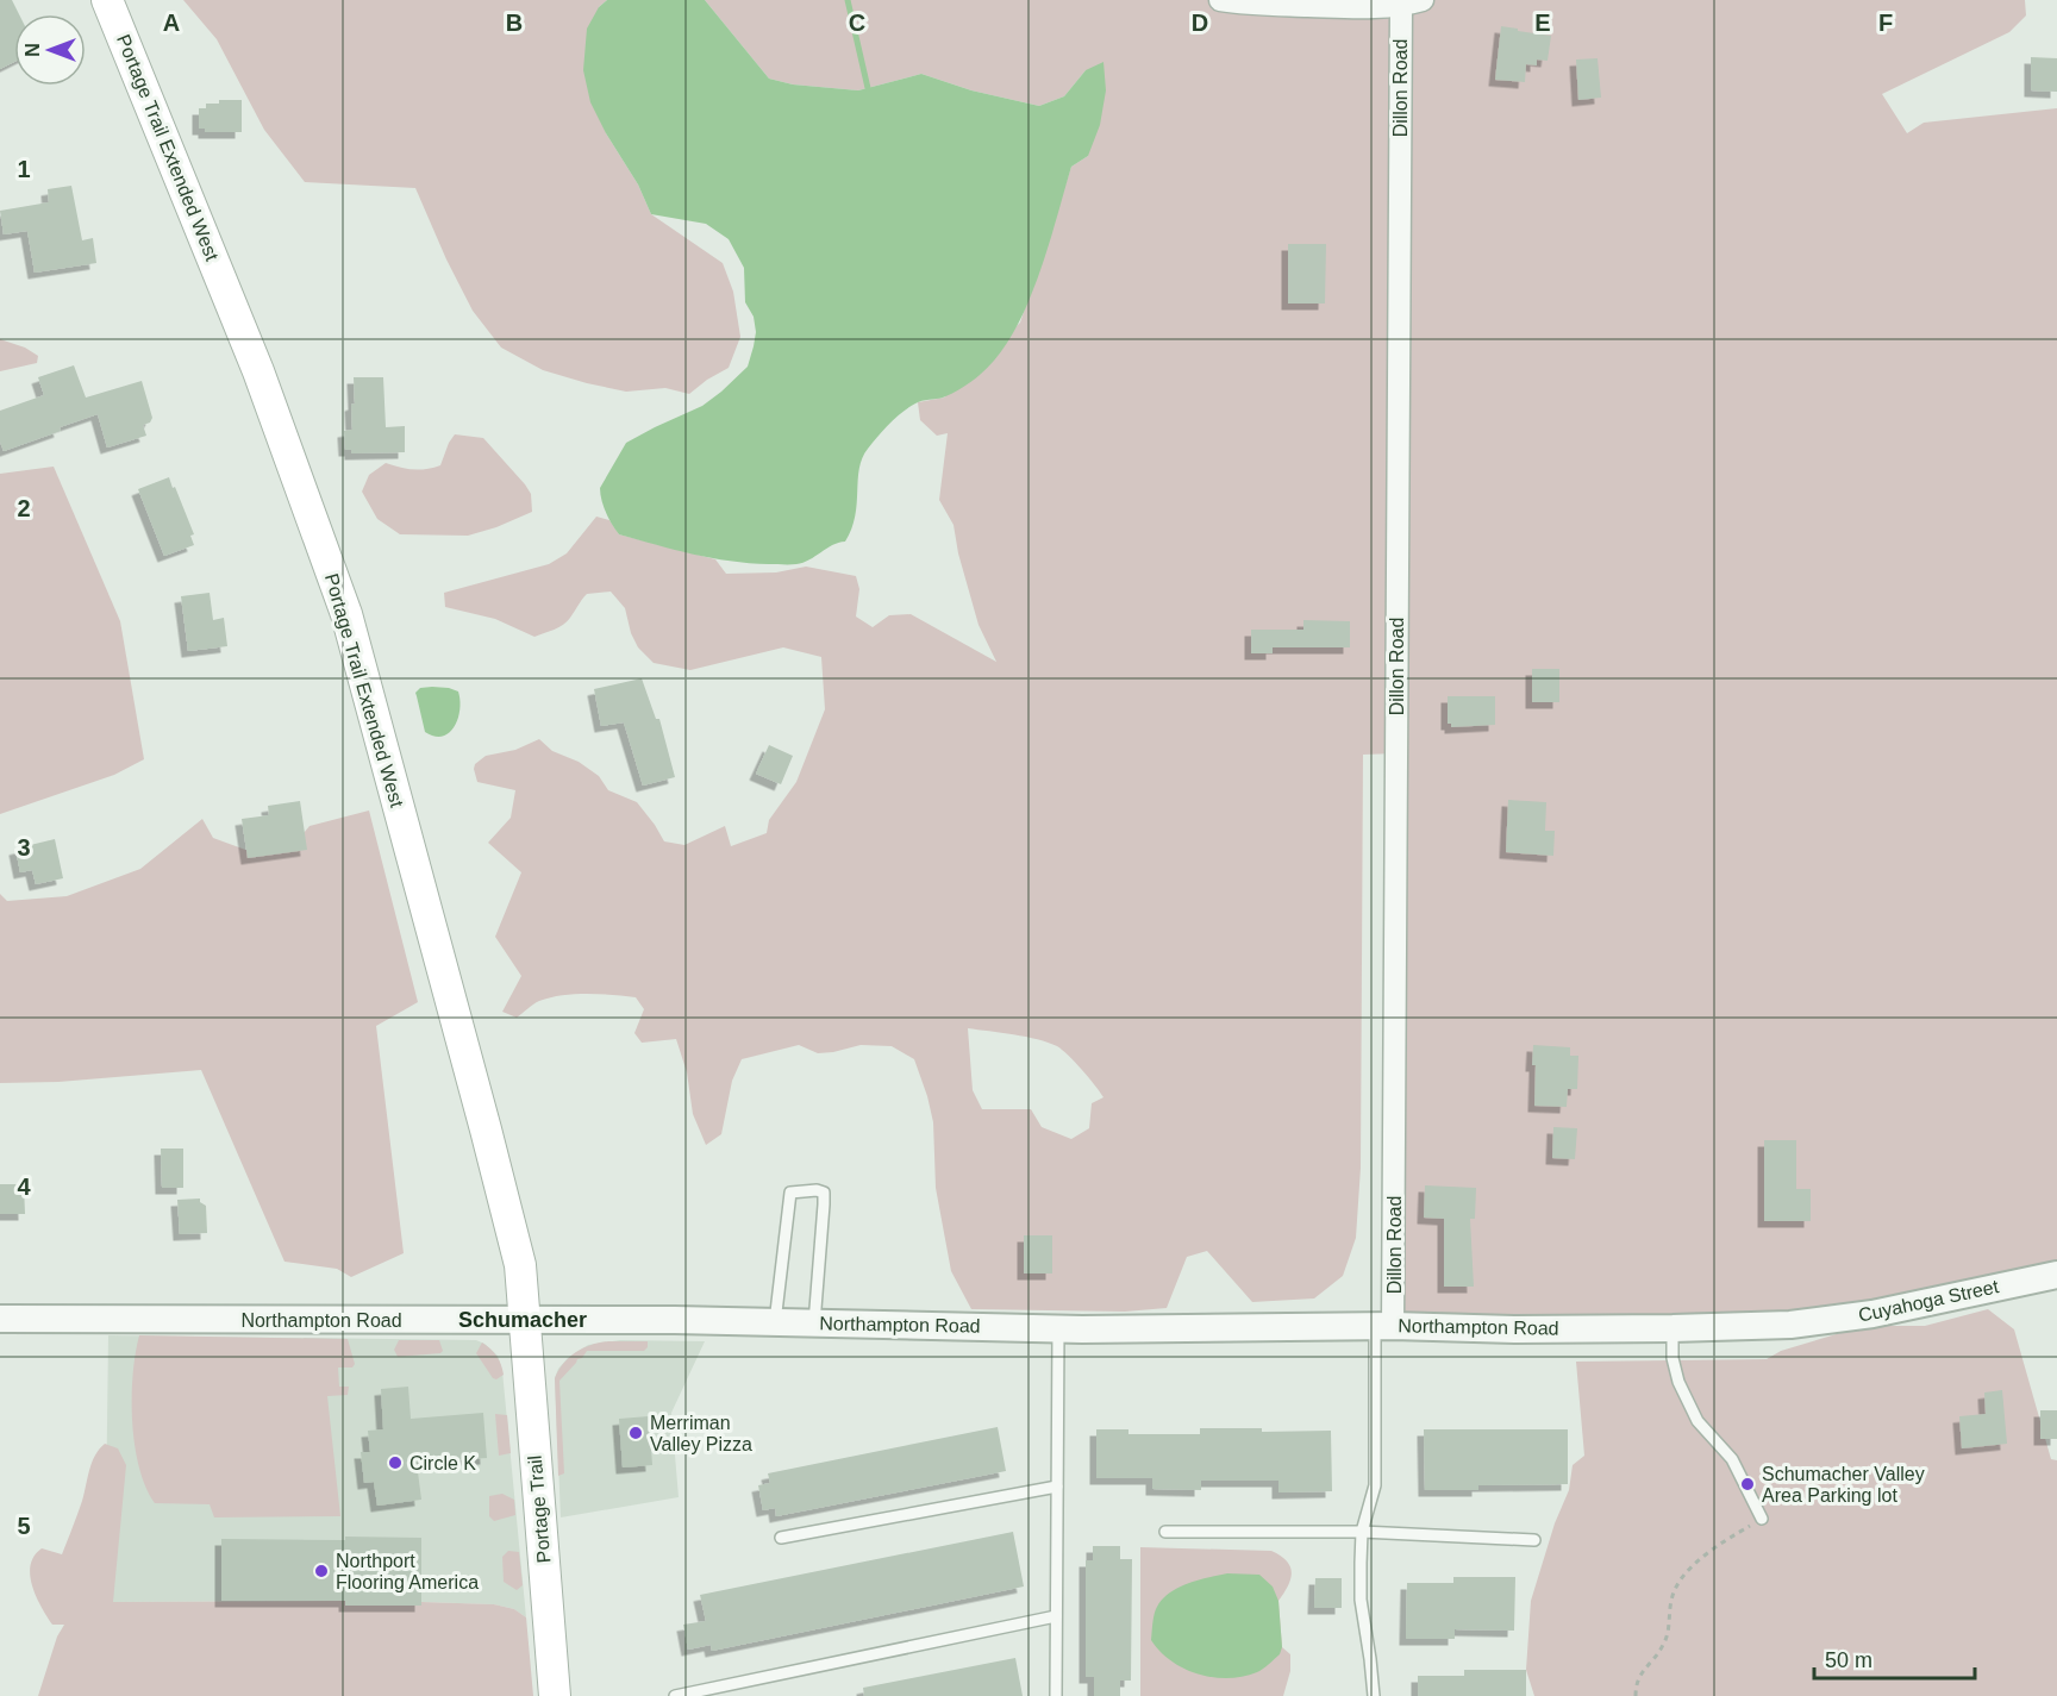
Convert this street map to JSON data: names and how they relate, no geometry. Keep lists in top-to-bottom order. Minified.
{"streets":{"main road":["Portage Trail Extended West","Portage Trail"],"street":["Dillon Road","Cuyahoga Street","Northampton Road"]},"crossings":[["Dillon Road","Northampton Road"],["Portage Trail Extended West","Northampton Road"],["Portage Trail Extended West","Portage Trail"],["Cuyahoga Street","Northampton Road"],["Northampton Road","Portage Trail"]],"districts":["Schumacher"],"places":["Merriman Valley Pizza","Circle K","Schumacher Valley Area Parking lot","Northport Flooring America"],"scale_bar":"50 m","north":"left","grid":{"columns":["A","B","C","D","E","F"],"rows":["1","2","3","4","5"]}}
